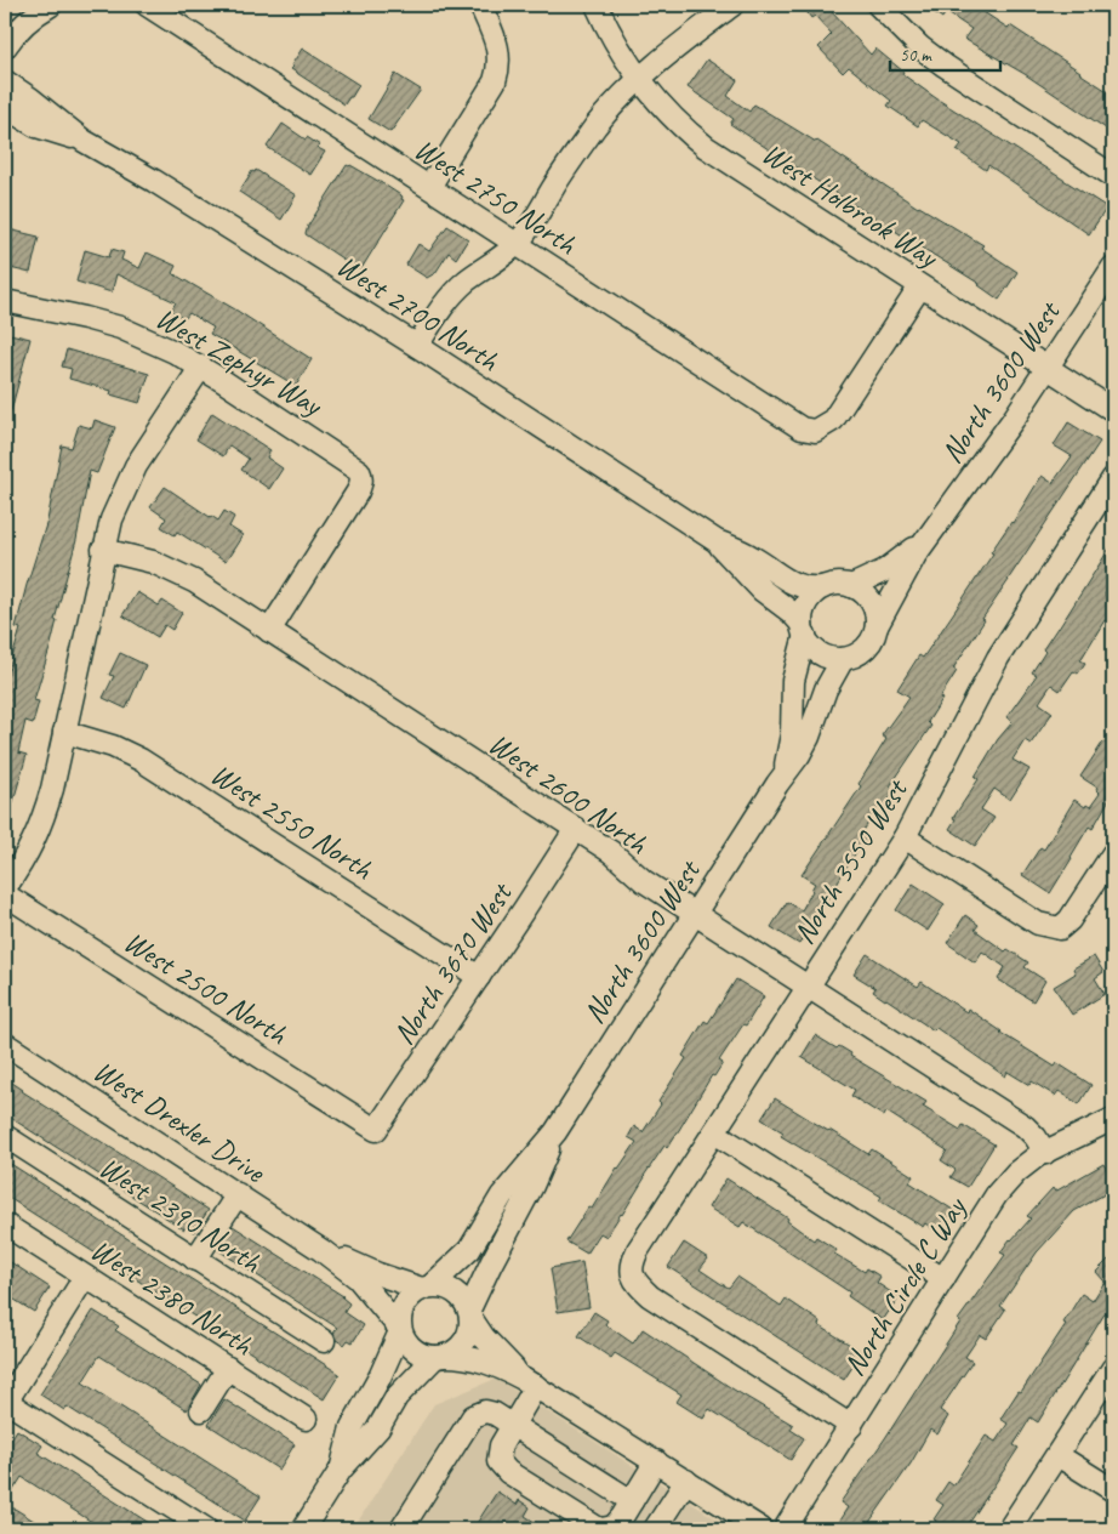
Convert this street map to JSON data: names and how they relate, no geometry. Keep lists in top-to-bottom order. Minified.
{"streets":{"street":["West 2750 North","West Holbrook Way","West 2700 North","West Zephyr Way","North 3600 West","West 2600 North","West 2550 North","North 3550 West","North 3670 West","West 2500 North","West Drexler Drive","West 2390 North","North Circle C Way","West 2380 North"]},"crossings":[["West 2750 North","West Holbrook Way"],["West Holbrook Way","North 3600 West"],["West 2700 North","North 3600 West"],["West Zephyr Way","West 2600 North"],["North 3600 West","West 2600 North"],["North 3600 West","West Drexler Drive"],["West 2600 North","North 3550 West"],["West 2600 North","North 3670 West"],["West 2600 North","North Circle C Way"],["West 2550 North","North 3670 West"],["North 3550 West","North Circle C Way"],["North 3670 West","West 2500 North"]],"scale_bar":"50 m"}
